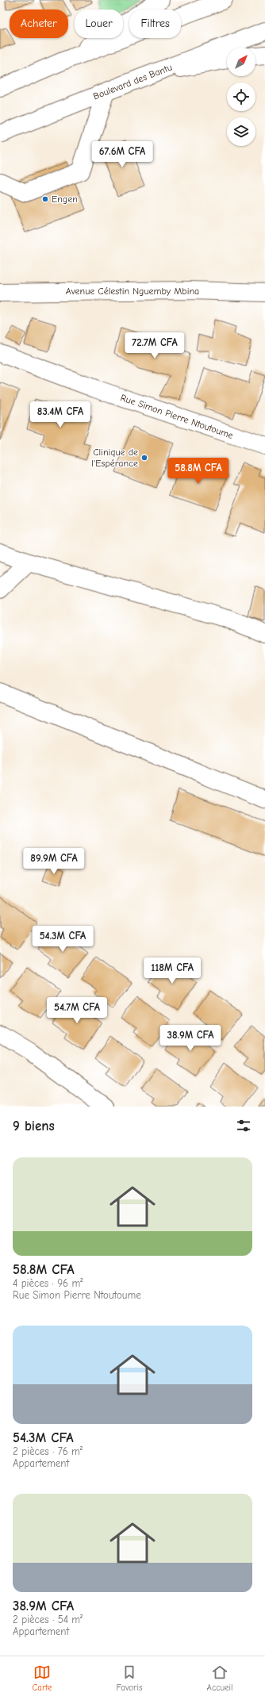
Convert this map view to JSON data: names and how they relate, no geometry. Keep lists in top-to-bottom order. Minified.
{"streets":{"main road":["Boulevard des Bantu","Avenue Célestin Nguemby Mbina","Rue Simon Pierre Ntoutoume"]},"places":["Engen","Clinique de l'Espérance"],"north":"top right","page":{"chip":["Acheter","Louer","Filtres"],"price":["67.6M CFA","72.7M CFA","83.4M CFA","58.8M CFA","89.9M CFA","54.3M CFA","118M CFA","54.7M CFA","38.9M CFA"],"heading":"9 biens","list":[{"name":"58.8M CFA","note":"4 pièces · 96 m² · Rue Simon Pierre Ntoutoume"},{"name":"54.3M CFA","note":"2 pièces · 76 m² · Appartement"},{"name":"38.9M CFA","note":"2 pièces · 54 m² · Appartement"}],"tabs":["Carte","Favoris","Accueil"]}}
